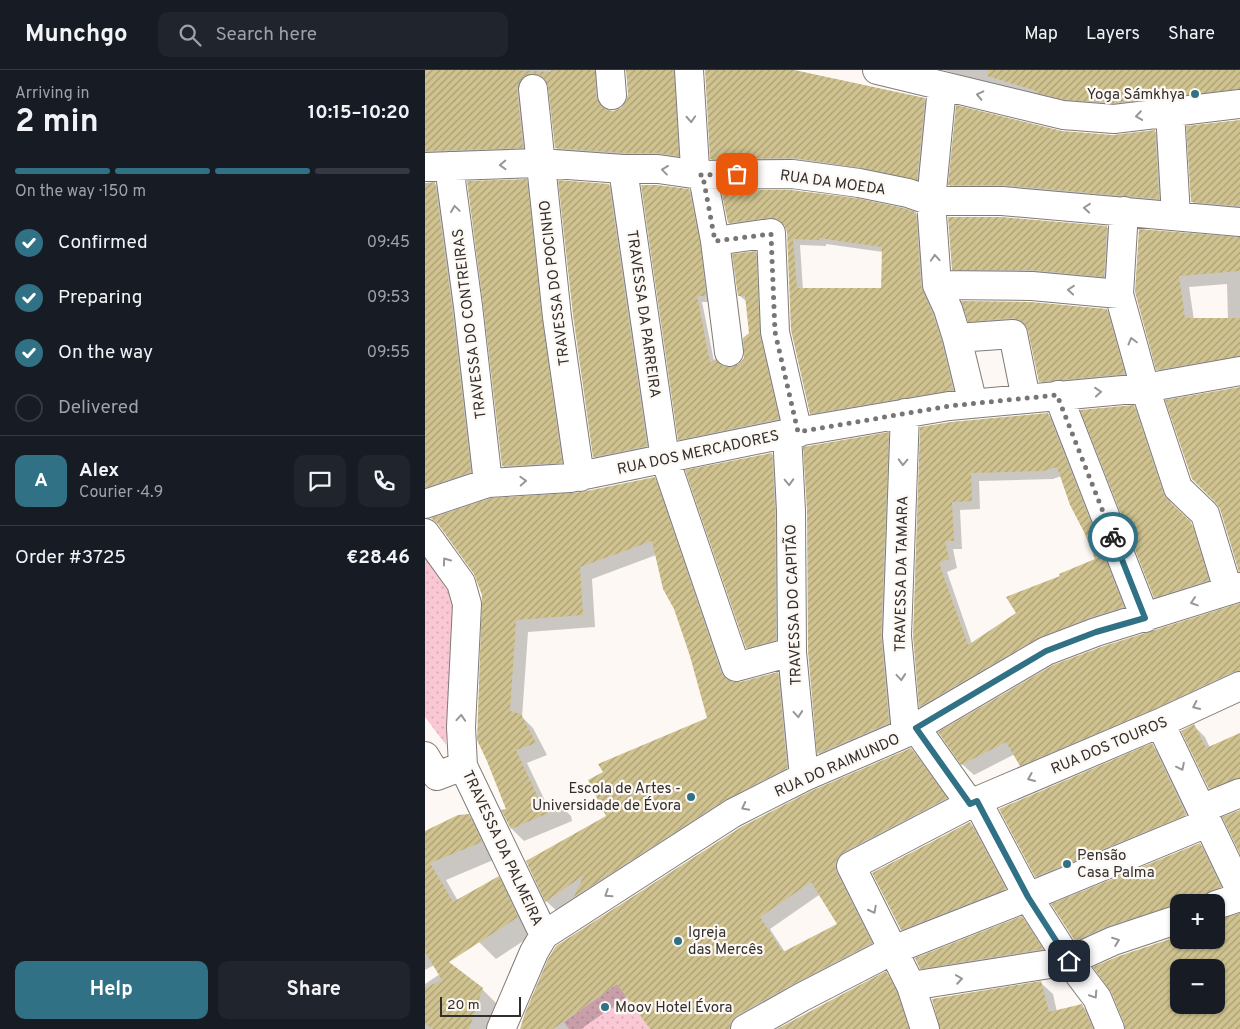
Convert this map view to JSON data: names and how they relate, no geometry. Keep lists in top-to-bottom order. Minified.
{"streets":{"street":["RUA DA MOEDA","TRAVESSA DO POCINHO","TRAVESSA DA PARREIRA","TRAVESSA DO CONTREIRAS","RUA DOS MERCADORES","TRAVESSA DA TAMARA","TRAVESSA DO CAPITÃO","RUA DOS TOUROS","RUA DO RAIMUNDO","TRAVESSA DA PALMEIRA"]},"crossings":[["RUA DA MOEDA","TRAVESSA DO POCINHO"],["RUA DA MOEDA","TRAVESSA DA PARREIRA"],["RUA DA MOEDA","TRAVESSA DO CONTREIRAS"],["TRAVESSA DO POCINHO","RUA DOS MERCADORES"],["TRAVESSA DA PARREIRA","RUA DOS MERCADORES"],["TRAVESSA DA PARREIRA","TRAVESSA DO CAPITÃO"],["TRAVESSA DO CONTREIRAS","RUA DOS MERCADORES"],["RUA DOS MERCADORES","TRAVESSA DA TAMARA"],["RUA DOS MERCADORES","TRAVESSA DO CAPITÃO"],["TRAVESSA DA TAMARA","RUA DO RAIMUNDO"],["TRAVESSA DO CAPITÃO","RUA DO RAIMUNDO"],["RUA DO RAIMUNDO","TRAVESSA DA PALMEIRA"]],"one_way":["TRAVESSA DO CONTREIRAS","TRAVESSA DO CAPITÃO","TRAVESSA DA PALMEIRA"],"places":["Yoga Sámkhya","Escola de Artes - Universidade de Évora","Pensão Casa Palma","Igreja das Mercês","Moov Hotel Évora"],"scale_bar":"20 m","page":{"header":"Munchgo","search":"Search here","nav":["Map","Layers","Share"],"heading":["2 min","Arriving in","10:15–10:20"],"panel":["Alex","Courier · 4.9","Order #3725","€28.46"],"bar":"On the way · 150 m","list":[["Confirmed","09:45"],["Preparing","09:53"],["On the way","09:55"],"Delivered"],"round":"A","map_buttons":["+","−"],"buttons":["Help","Share"],"scale":"20 m"}}
